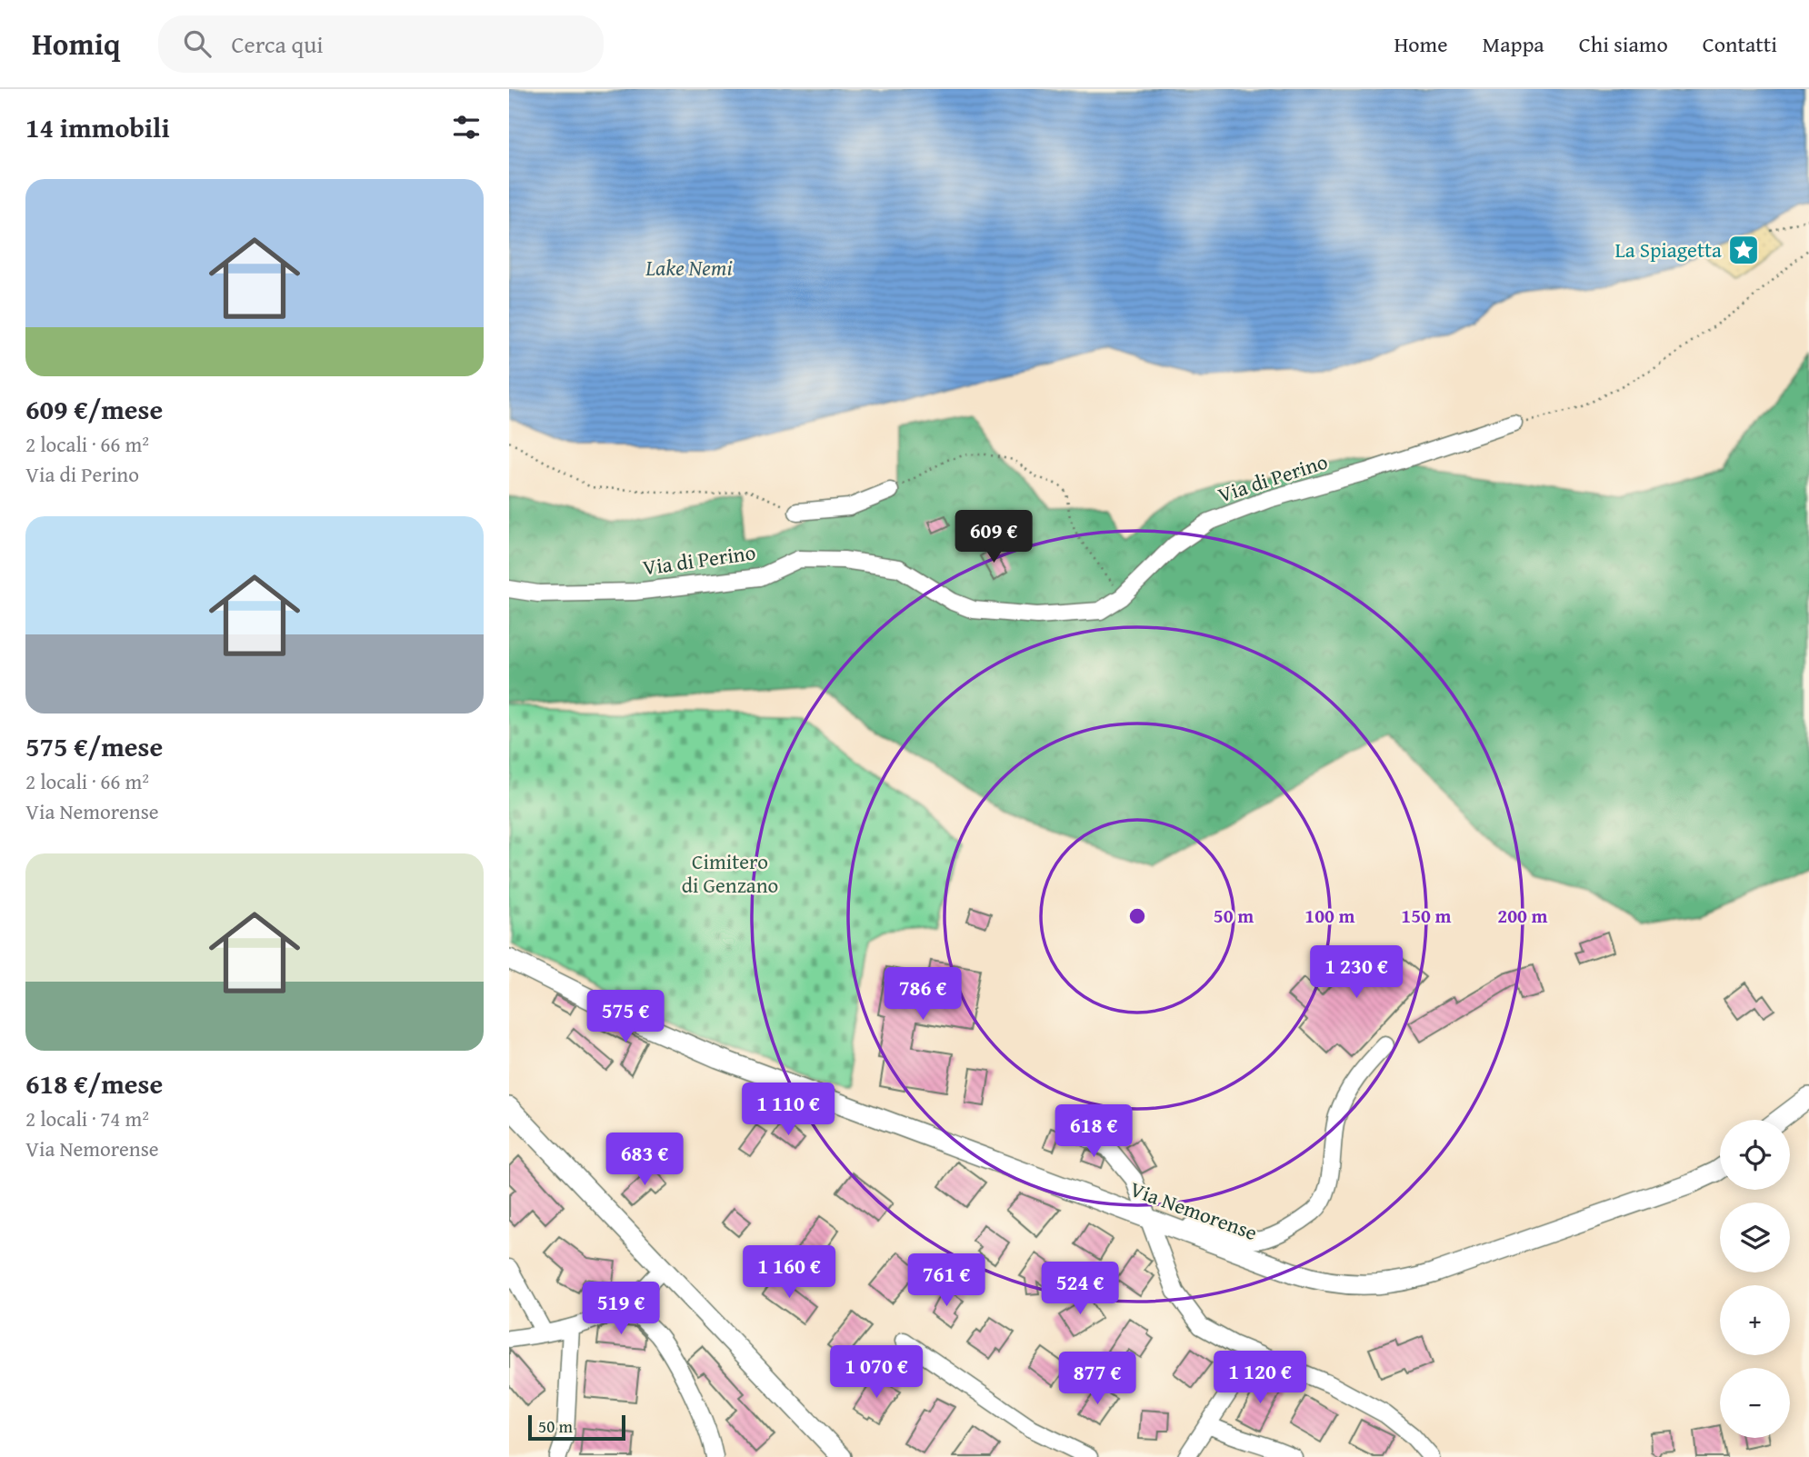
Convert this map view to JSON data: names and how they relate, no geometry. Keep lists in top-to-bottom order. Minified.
{"streets":{"main road":["Via Nemorense"],"street":["Via di Perino"]},"water":["Lake Nemi"],"parks":["Cimitero di Genzano"],"places":{"place":["La Spiagetta"]},"scale_bar":"50 m","page":{"header":"Homiq","search":"Cerca qui","nav":["Home","Mappa","Chi siamo","Contatti"],"heading":"14 immobili","list":[{"name":"609 €/mese","note":"2 locali · 66 m² · Via di Perino"},{"name":"575 €/mese","note":"2 locali · 66 m² · Via Nemorense"},{"name":"618 €/mese","note":"2 locali · 74 m² · Via Nemorense"}],"price":["609 €","1 230 €","786 €","575 €","1 110 €","618 €","683 €","1 160 €","761 €","524 €","519 €","1 070 €","1 120 €","877 €"],"map_buttons":["+","−"],"scale":"50 m"},"rings":["50 m","100 m","150 m","200 m"]}
